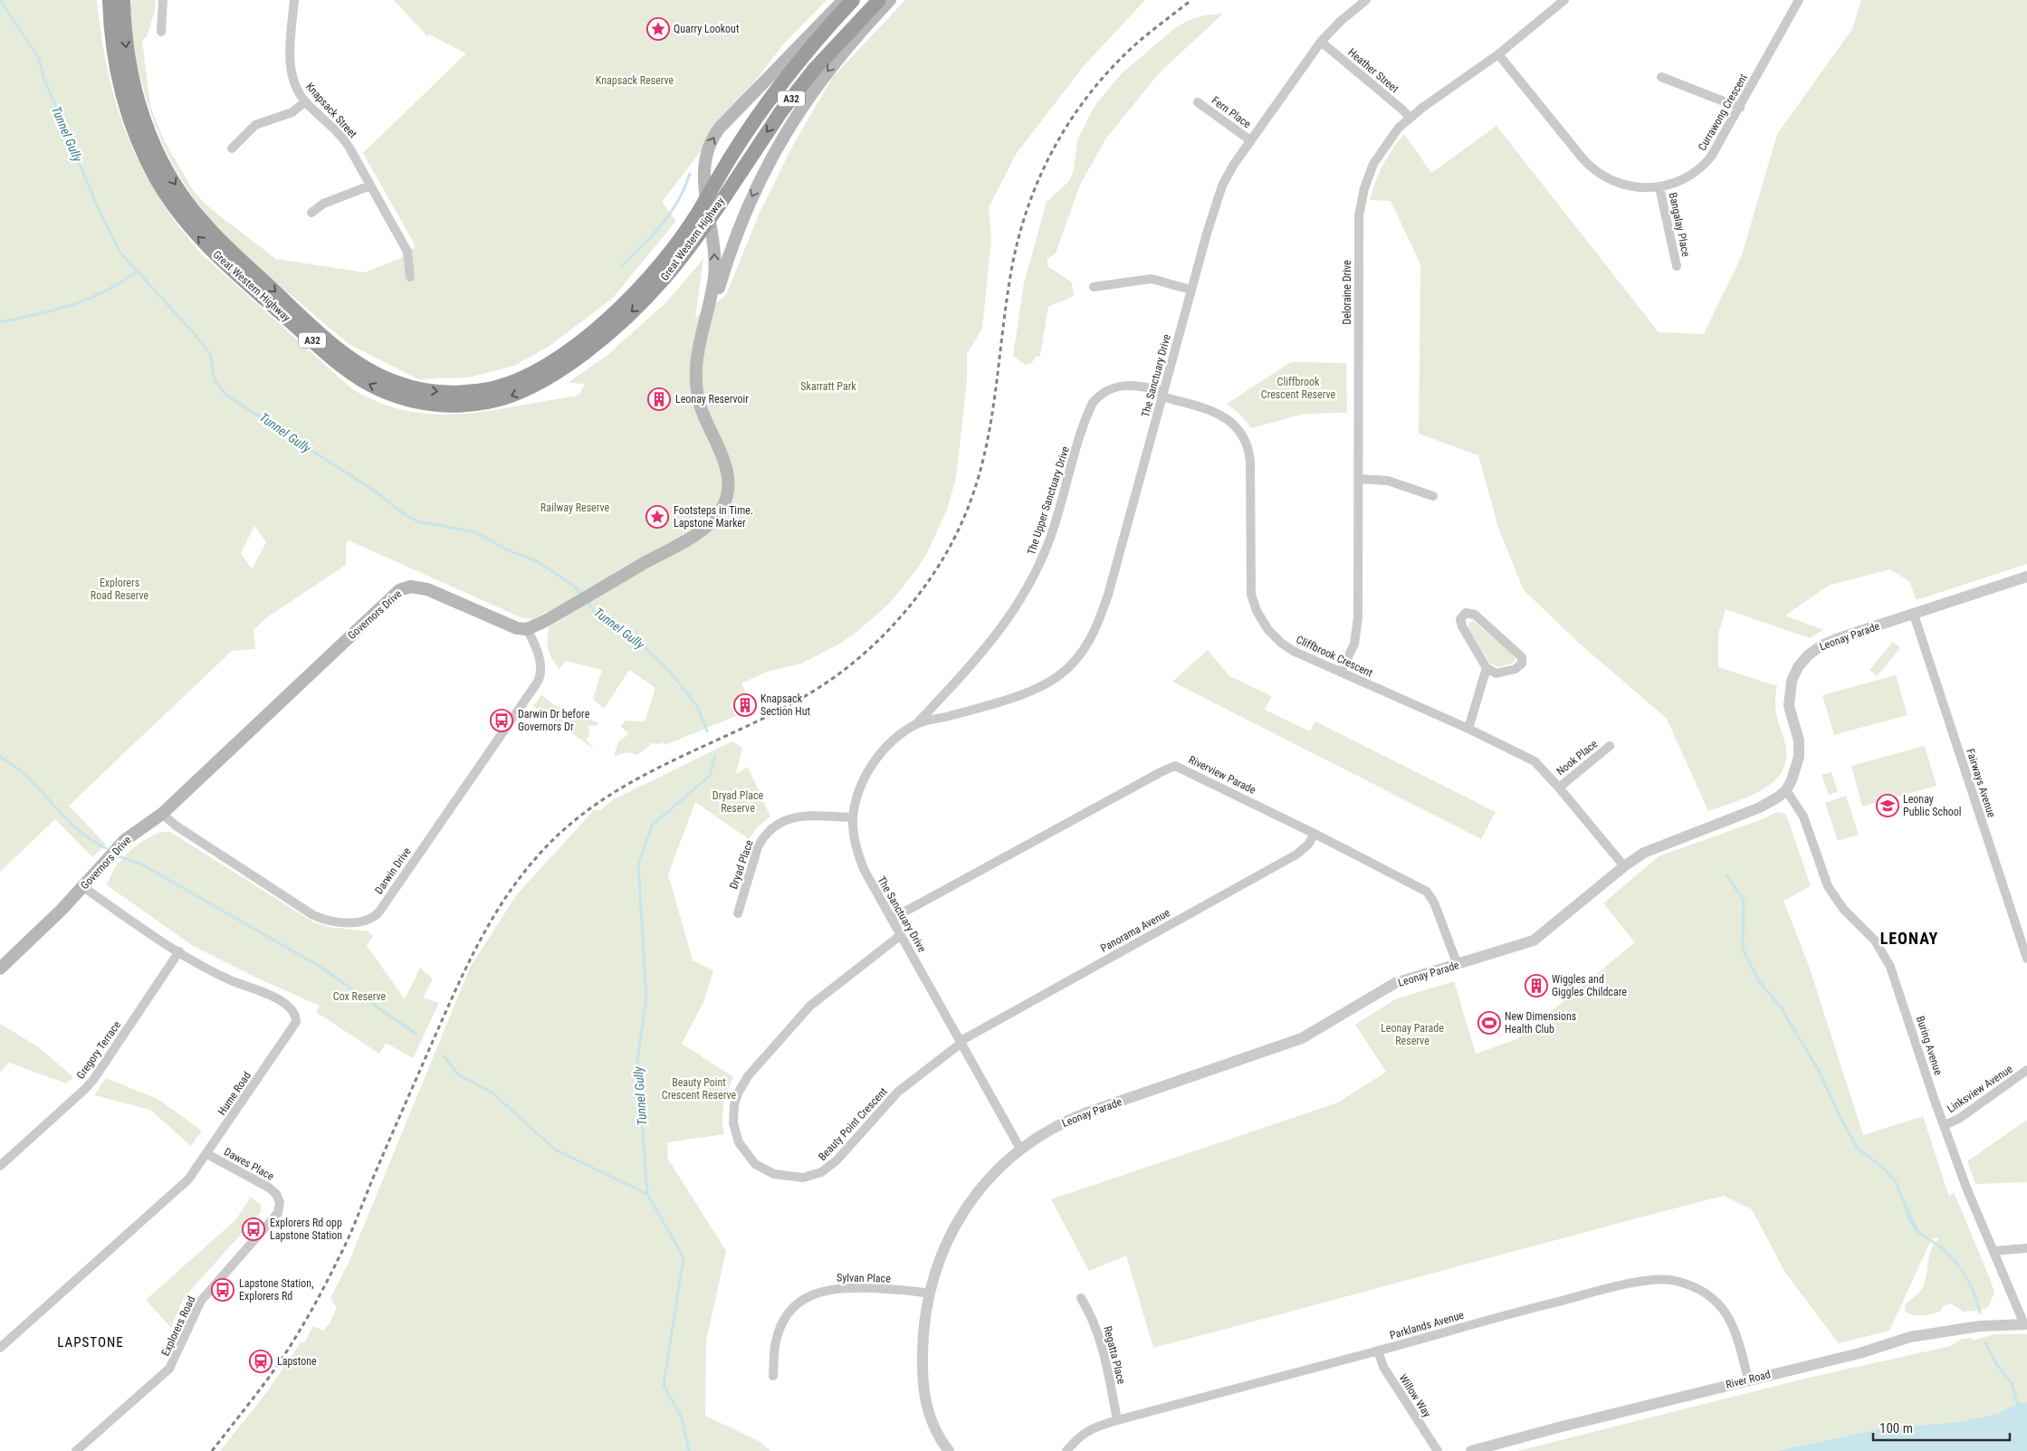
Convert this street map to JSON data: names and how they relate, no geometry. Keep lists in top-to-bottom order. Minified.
{"streets":{"highway":["A32","Great Western Highway"],"main road":["Governors Drive"],"street":["Heather Street","Knapsack Street","Fern Place","Currawong Crescent","Bangalay Place","Deloraine Drive","The Sanctuary Drive","The Upper Sanctuary Drive","Leonay Parade","Cliffbrook Crescent","Nook Place","Riverview Parade","Fairways Avenue","Dryad Place","Darwin Drive","Panorama Avenue","Buring Avenue","Gregory Terrace","Linksview Avenue","Hume Road","Beauty Point Crescent","Dawes Place","Sylvan Place","Parklands Avenue","Explorers Road","Regatta Place","River Road","Willow Way"]},"crossings":[["Heather Street","Deloraine Drive"],["Heather Street","The Sanctuary Drive"],["Fern Place","The Sanctuary Drive"],["Currawong Crescent","Bangalay Place"],["Currawong Crescent","Deloraine Drive"],["Deloraine Drive","Cliffbrook Crescent"],["The Sanctuary Drive","The Upper Sanctuary Drive"],["The Sanctuary Drive","Leonay Parade"],["The Sanctuary Drive","Cliffbrook Crescent"],["The Sanctuary Drive","Riverview Parade"],["The Sanctuary Drive","Dryad Place"],["The Sanctuary Drive","Panorama Avenue"],["The Sanctuary Drive","Beauty Point Crescent"],["The Upper Sanctuary Drive","Cliffbrook Crescent"],["Governors Drive","Darwin Drive"],["Governors Drive","Hume Road"],["Leonay Parade","Cliffbrook Crescent"],["Leonay Parade","Riverview Parade"],["Leonay Parade","Fairways Avenue"],["Leonay Parade","Buring Avenue"],["Leonay Parade","Sylvan Place"],["Cliffbrook Crescent","Nook Place"],["Riverview Parade","Panorama Avenue"],["Panorama Avenue","Beauty Point Crescent"],["Buring Avenue","Linksview Avenue"],["Buring Avenue","River Road"],["Gregory Terrace","Hume Road"],["Hume Road","Dawes Place"],["Dawes Place","Explorers Road"],["Parklands Avenue","Regatta Place"],["Parklands Avenue","River Road"],["Parklands Avenue","Willow Way"]],"districts":["LEONAY","LAPSTONE"],"water":["Tunnel Gully"],"parks":["Knapsack Reserve","Cliffbrook Crescent Reserve","Skarratt Park","Railway Reserve","Explorers Road Reserve","Dryad Place Reserve","Cox Reserve","Leonay Parade Reserve","Beauty Point Crescent Reserve"],"places":{"place":["Quarry Lookout","Footsteps in Time. Lapstone Marker"],"building":["Leonay Reservoir","Knapsack Section Hut","Wiggles and Giggles Childcare"],"bus stop":["Darwin Dr before Governors Dr","Explorers Rd opp Lapstone Station","Lapstone Station, Explorers Rd"],"school or university":["Leonay Public School"],"sports":["New Dimensions Health Club"],"station":["Lapstone"]},"scale_bar":"100 m"}
